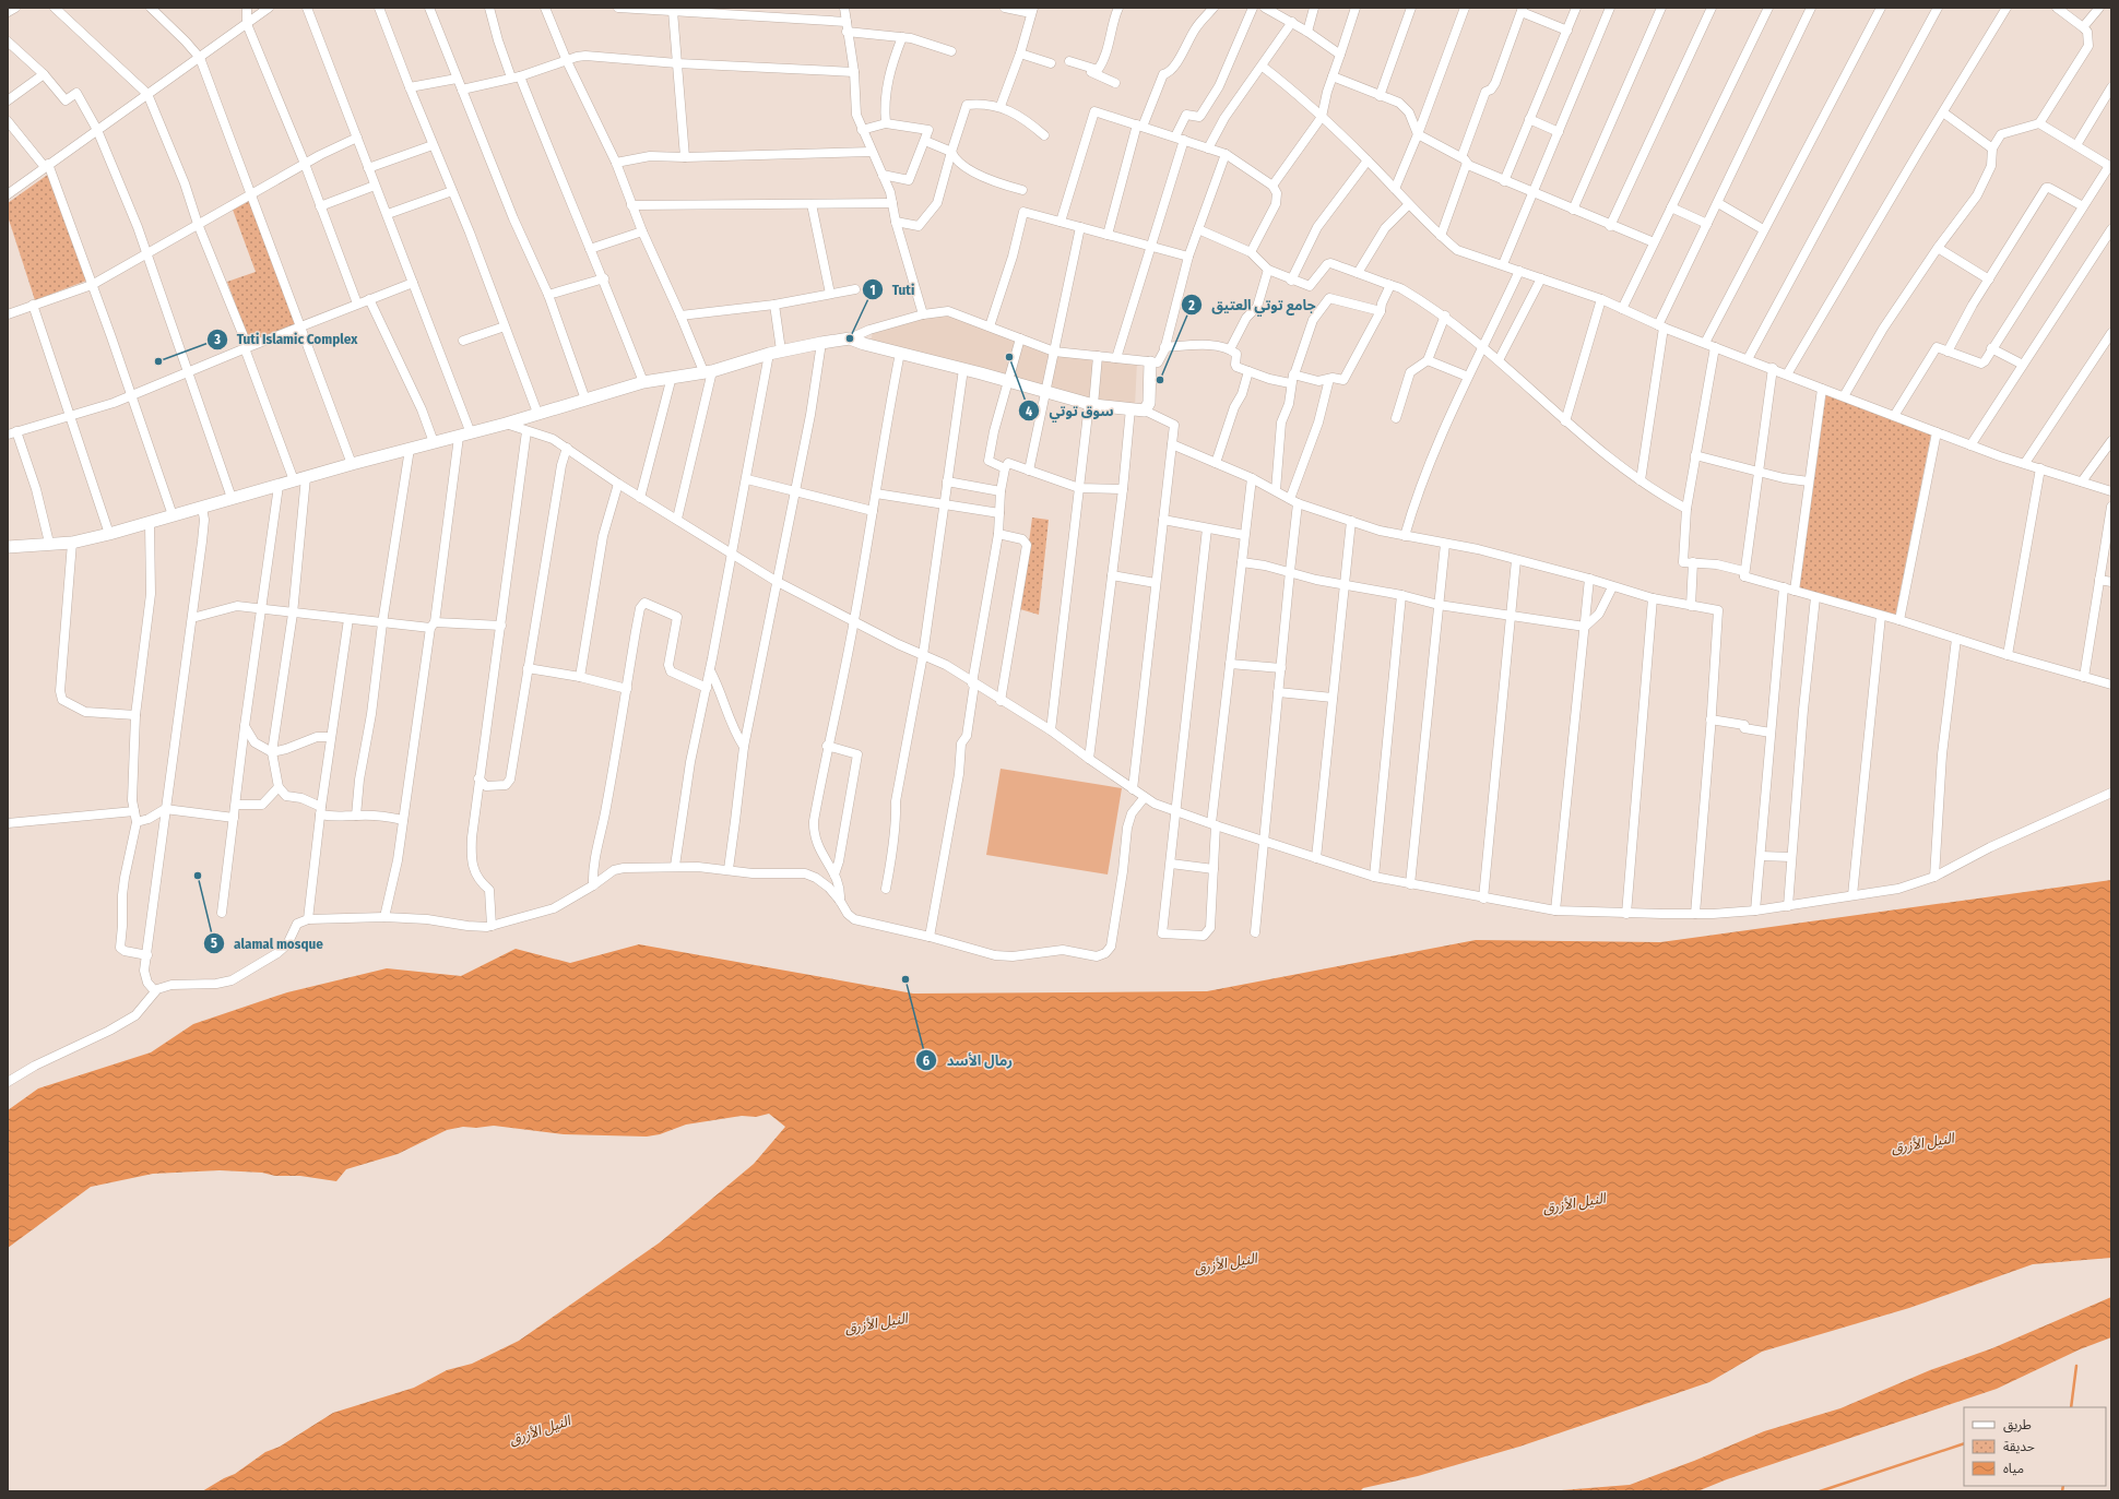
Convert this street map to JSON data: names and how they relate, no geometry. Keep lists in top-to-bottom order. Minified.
{"water":["النيل الأزرق"],"places":["Tuti","سوق توتي","Tuti Islamic Complex","جامع توتي العتيق","alamal mosque","رمال الأسد"],"legend":["طريق","حديقة","مياه"]}
